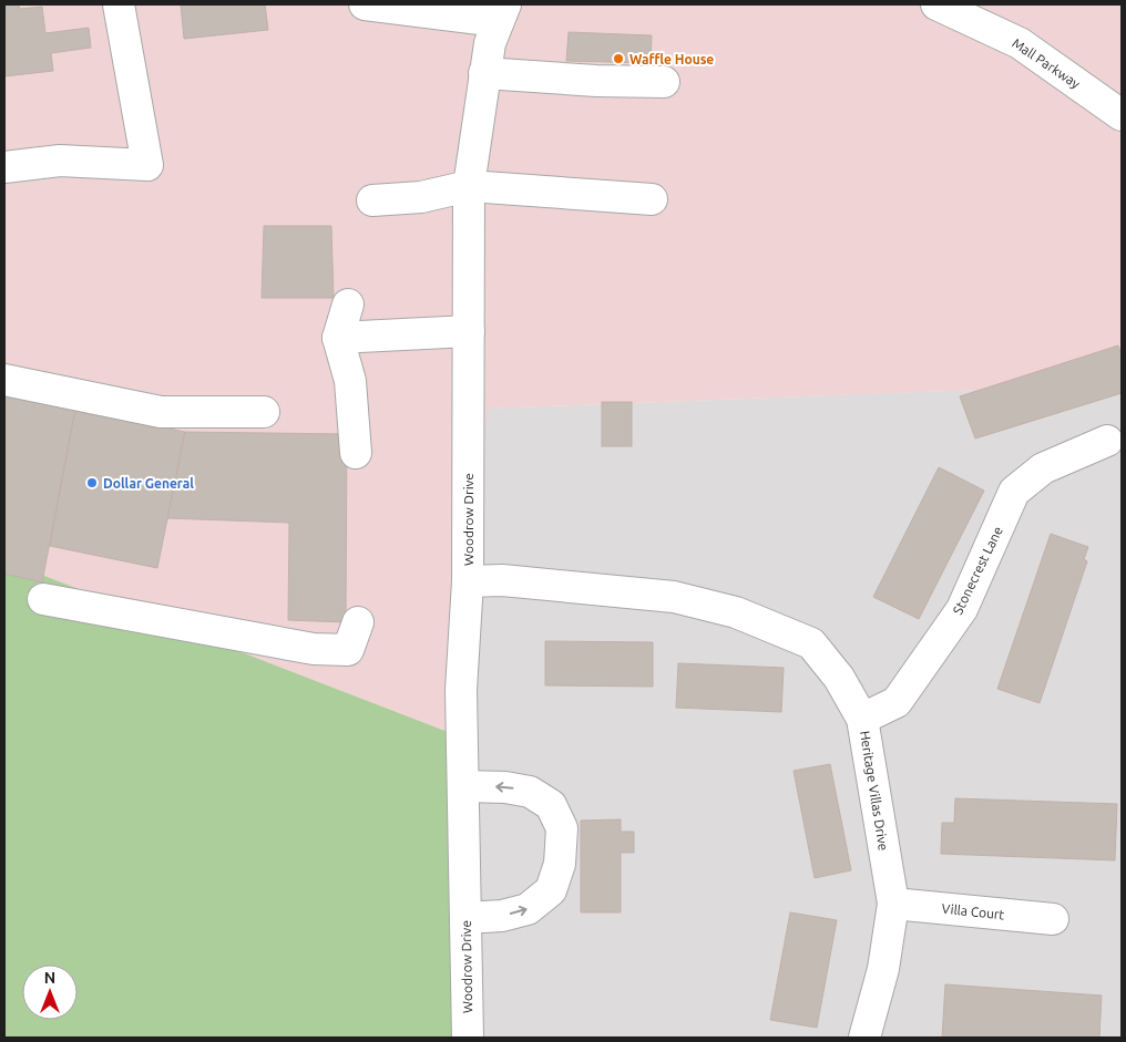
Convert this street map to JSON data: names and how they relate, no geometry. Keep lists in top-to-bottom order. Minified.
{"streets":{"street":["Mall Parkway","Woodrow Drive","Stonecrest Lane","Heritage Villas Drive","Villa Court"]},"crossings":[["Woodrow Drive","Heritage Villas Drive"],["Stonecrest Lane","Heritage Villas Drive"],["Heritage Villas Drive","Villa Court"]],"places":["Waffle House","Dollar General"],"north":"top"}
